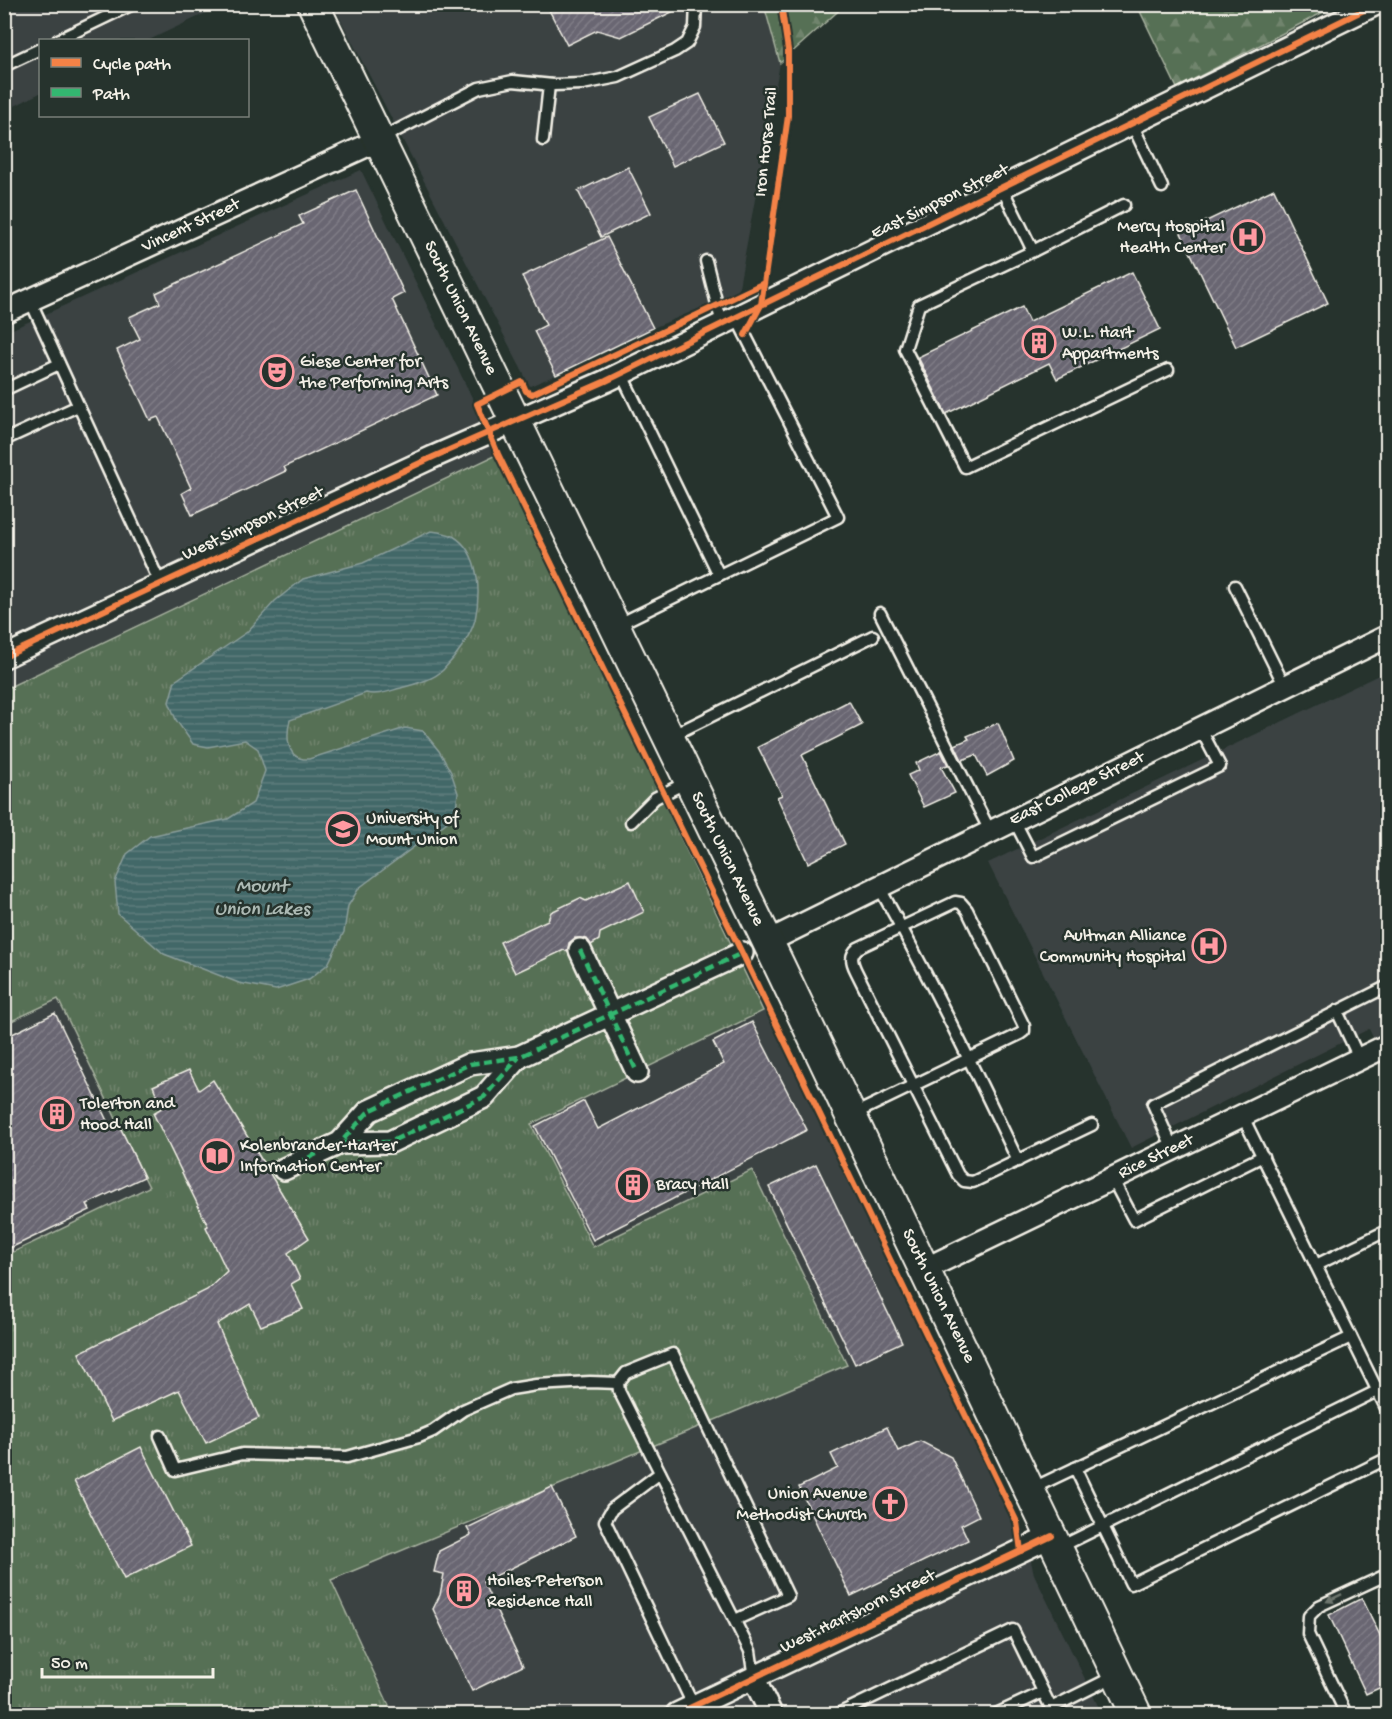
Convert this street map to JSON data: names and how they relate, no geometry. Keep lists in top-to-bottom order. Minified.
{"streets":{"main road":["South Union Avenue"],"street":["East Simpson Street","Vincent Street","West Simpson Street","East College Street","Rice Street","West Hartshorn Street"],"cycle path":["Iron Horse Trail"]},"crossings":[["East Simpson Street","South Union Avenue"],["East Simpson Street","West Simpson Street"],["Vincent Street","South Union Avenue"],["South Union Avenue","West Simpson Street"],["South Union Avenue","East College Street"],["South Union Avenue","Rice Street"],["South Union Avenue","West Hartshorn Street"]],"water":["Mount Union Lakes"],"places":{"hospital":["Mercy Hospital Health Center","Aultman Alliance Community Hospital"],"building":["W.L. Hart Appartments","Tolerton and Hood Hall","Bracy Hall","Hoiles-Peterson Residence Hall"],"theatre":["Giese Center for the Performing Arts"],"school or university":["University of Mount Union"],"library":["Kolenbrander-Harter Information Center"],"church":["Union Avenue Methodist Church"]},"legend":["Cycle path","Path"],"scale_bar":"50 m"}
